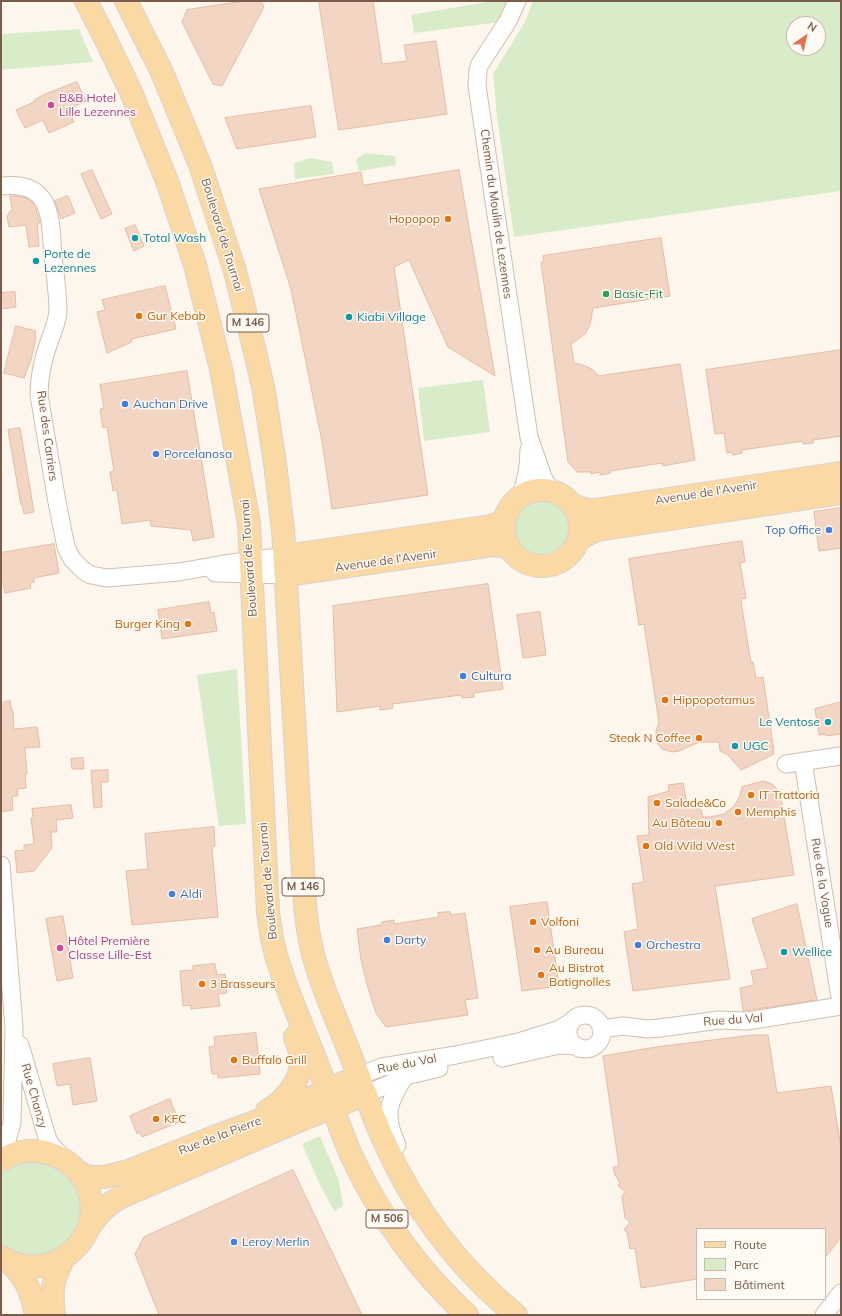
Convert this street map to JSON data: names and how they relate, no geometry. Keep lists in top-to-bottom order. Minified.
{"streets":{"main road":["Boulevard de Tournai","M 146","Avenue de l'Avenir","Rue de la Pierre","M 506"],"street":["Chemin du Moulin de Lezennes","Rue des Carriers","Rue de la Vague","Rue du Val","Rue Chanzy"]},"crossings":[["Chemin du Moulin de Lezennes","Avenue de l'Avenir"],["Boulevard de Tournai","M 146"],["Boulevard de Tournai","Rue des Carriers"],["Boulevard de Tournai","Avenue de l'Avenir"],["Boulevard de Tournai","Rue du Val"],["Boulevard de Tournai","Rue de la Pierre"],["Boulevard de Tournai","M 506"],["M 146","Rue de la Pierre"],["Rue des Carriers","Avenue de l'Avenir"],["Rue de la Vague","Rue du Val"],["Rue du Val","Rue de la Pierre"],["Rue du Val","M 506"],["Rue Chanzy","Rue de la Pierre"]],"places":["B&B Hotel Lille Lezennes","Hopopop","Total Wash","Porte de Lezennes","Basic-Fit","Gur Kebab","Kiabi Village","Auchan Drive","Porcelanosa","Top Office","Burger King","Cultura","Hippopotamus","Le Ventose","Steak N Coffee","UGC","IT Trattoria","Salade&Co","Memphis","Au Bâteau","Old Wild West","Aldi","Volfoni","Darty","Orchestra","Hôtel Première Classe Lille-Est","Au Bureau","Wellice","Au Bistrot Batignolles","3 Brasseurs","Buffalo Grill","KFC","Leroy Merlin"],"legend":["Route","Parc","Bâtiment"],"north":"top right"}
